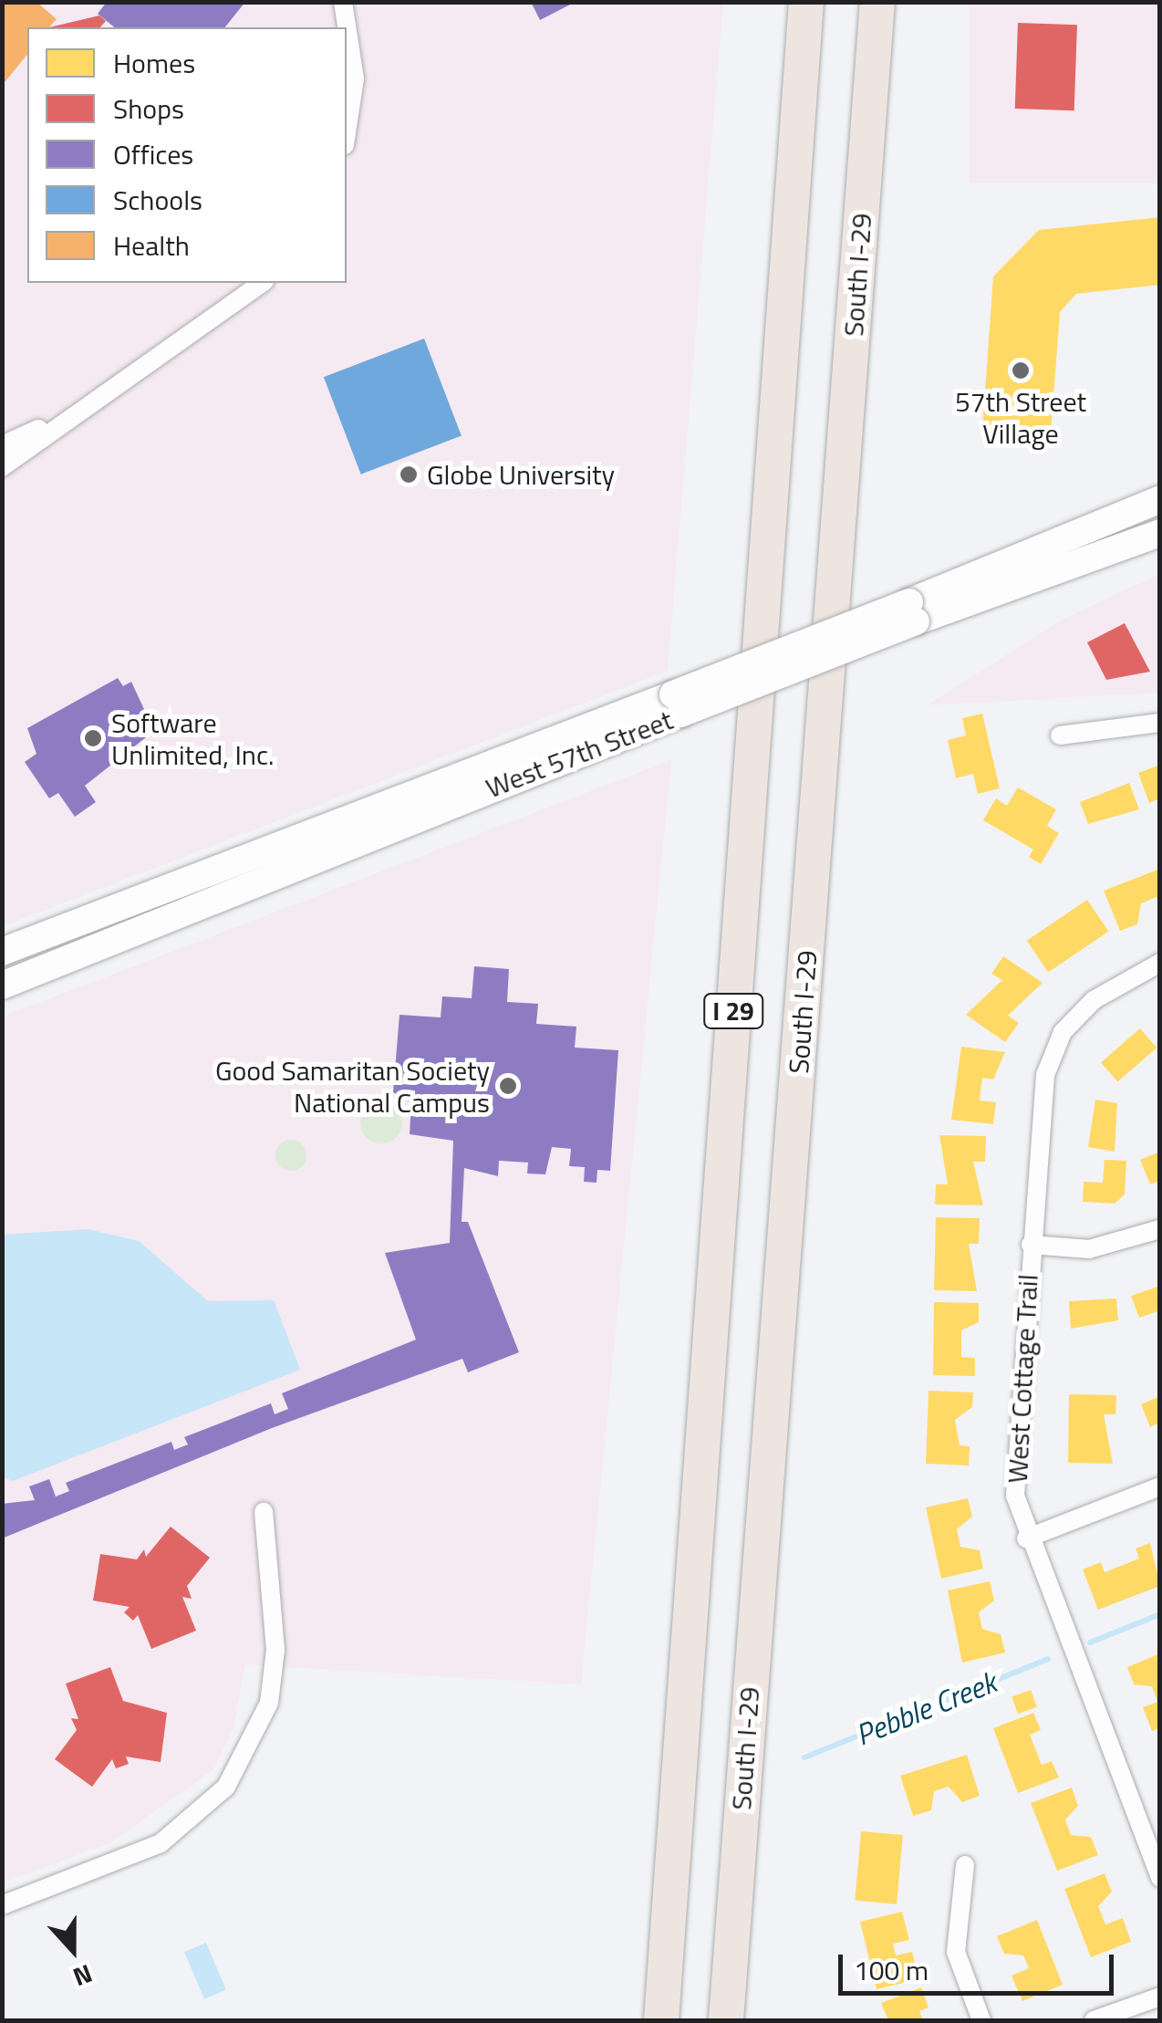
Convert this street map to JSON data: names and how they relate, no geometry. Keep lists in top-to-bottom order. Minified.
{"streets":{"highway":["South I-29","I 29"],"main road":["West 57th Street"],"street":["West Cottage Trail"]},"water":["Pebble Creek"],"places":["57th Street Village","Globe University","Software Unlimited, Inc.","Good Samaritan Society National Campus"],"legend":["Homes","Shops","Offices","Schools","Health"],"scale_bar":"100 m","north":"bottom"}
